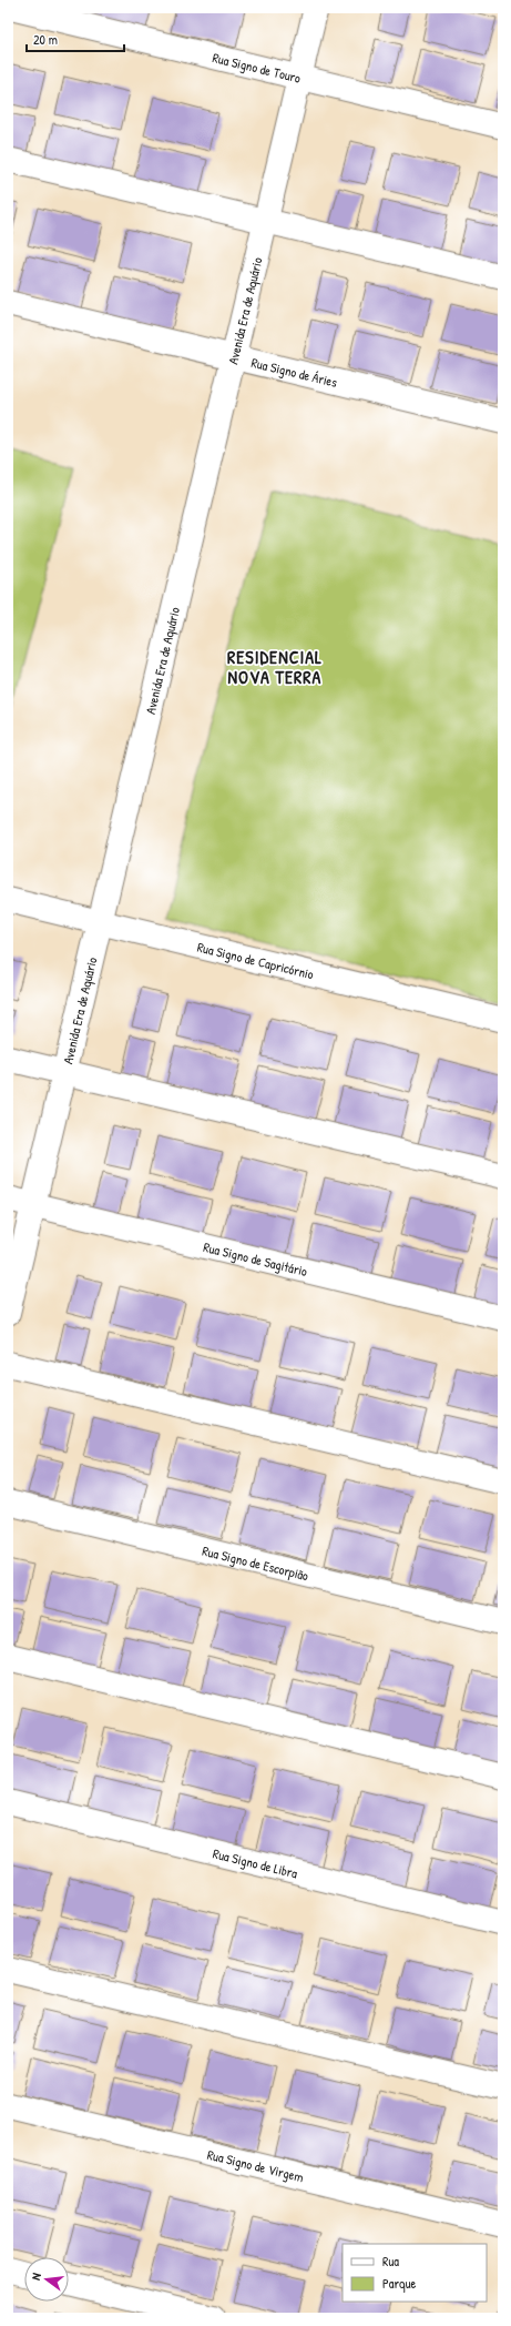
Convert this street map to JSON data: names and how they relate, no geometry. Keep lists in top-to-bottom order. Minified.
{"streets":{"street":["Rua Signo de Touro","Avenida Era de Aquário","Rua Signo de Áries","Rua Signo de Capricórnio","Rua Signo de Sagitário","Rua Signo de Escorpião","Rua Signo de Libra","Rua Signo de Virgem"]},"crossings":[["Rua Signo de Touro","Avenida Era de Aquário"],["Avenida Era de Aquário","Rua Signo de Áries"],["Avenida Era de Aquário","Rua Signo de Capricórnio"],["Avenida Era de Aquário","Rua Signo de Sagitário"]],"districts":["RESIDENCIAL NOVA TERRA"],"legend":["Rua","Parque"],"scale_bar":"20 m","north":"left"}
